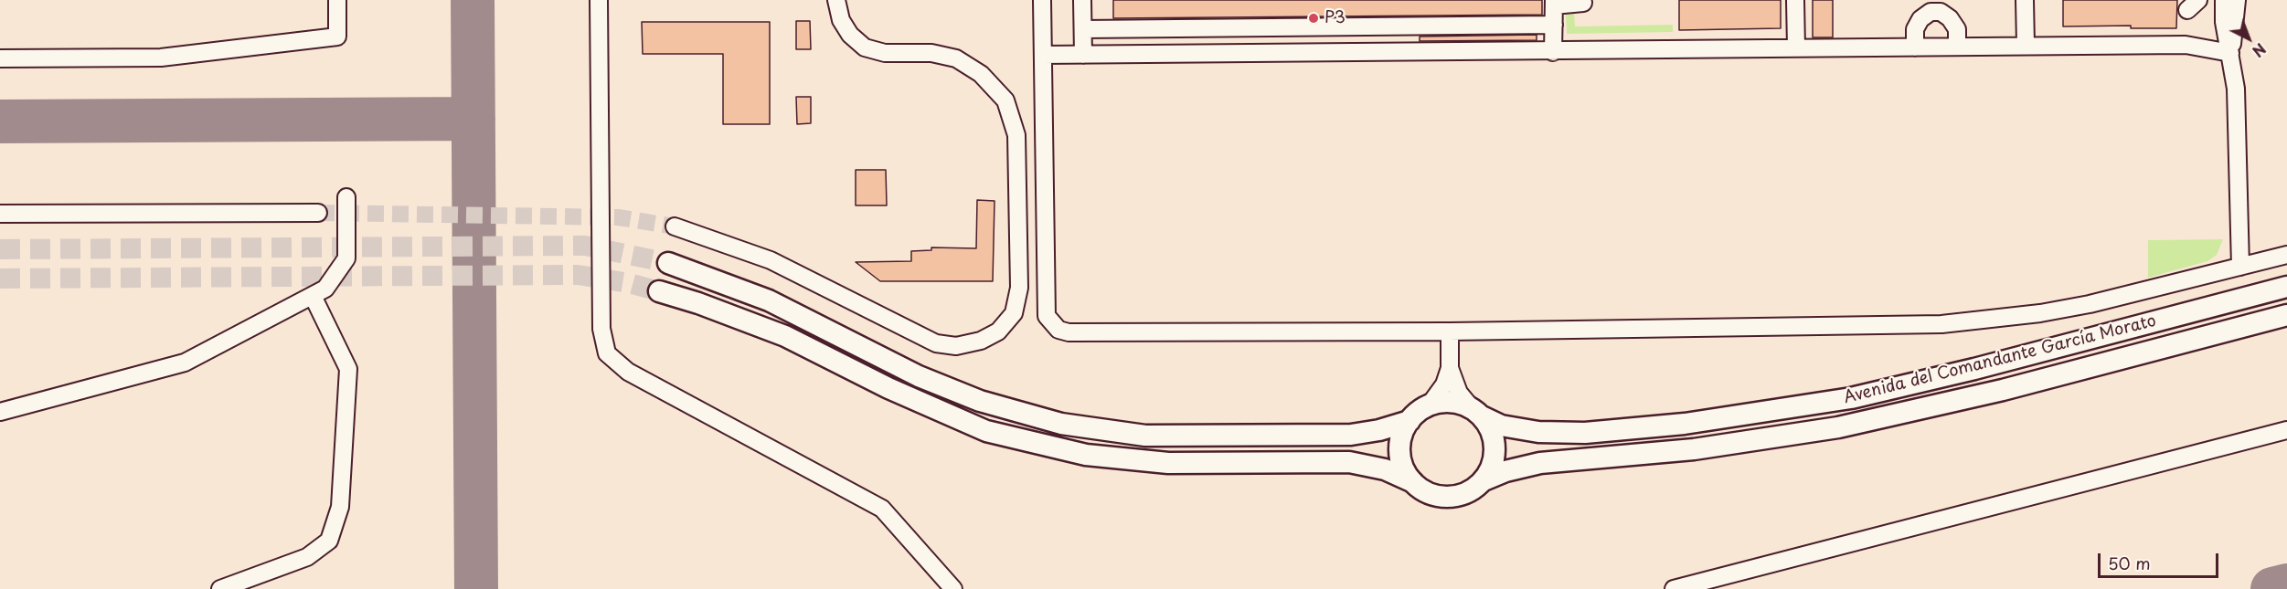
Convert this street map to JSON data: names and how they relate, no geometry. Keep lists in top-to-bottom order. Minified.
{"streets":{"main road":["Avenida del Comandante García Morato"]},"places":["P3"],"scale_bar":"50 m","north":"bottom right"}
